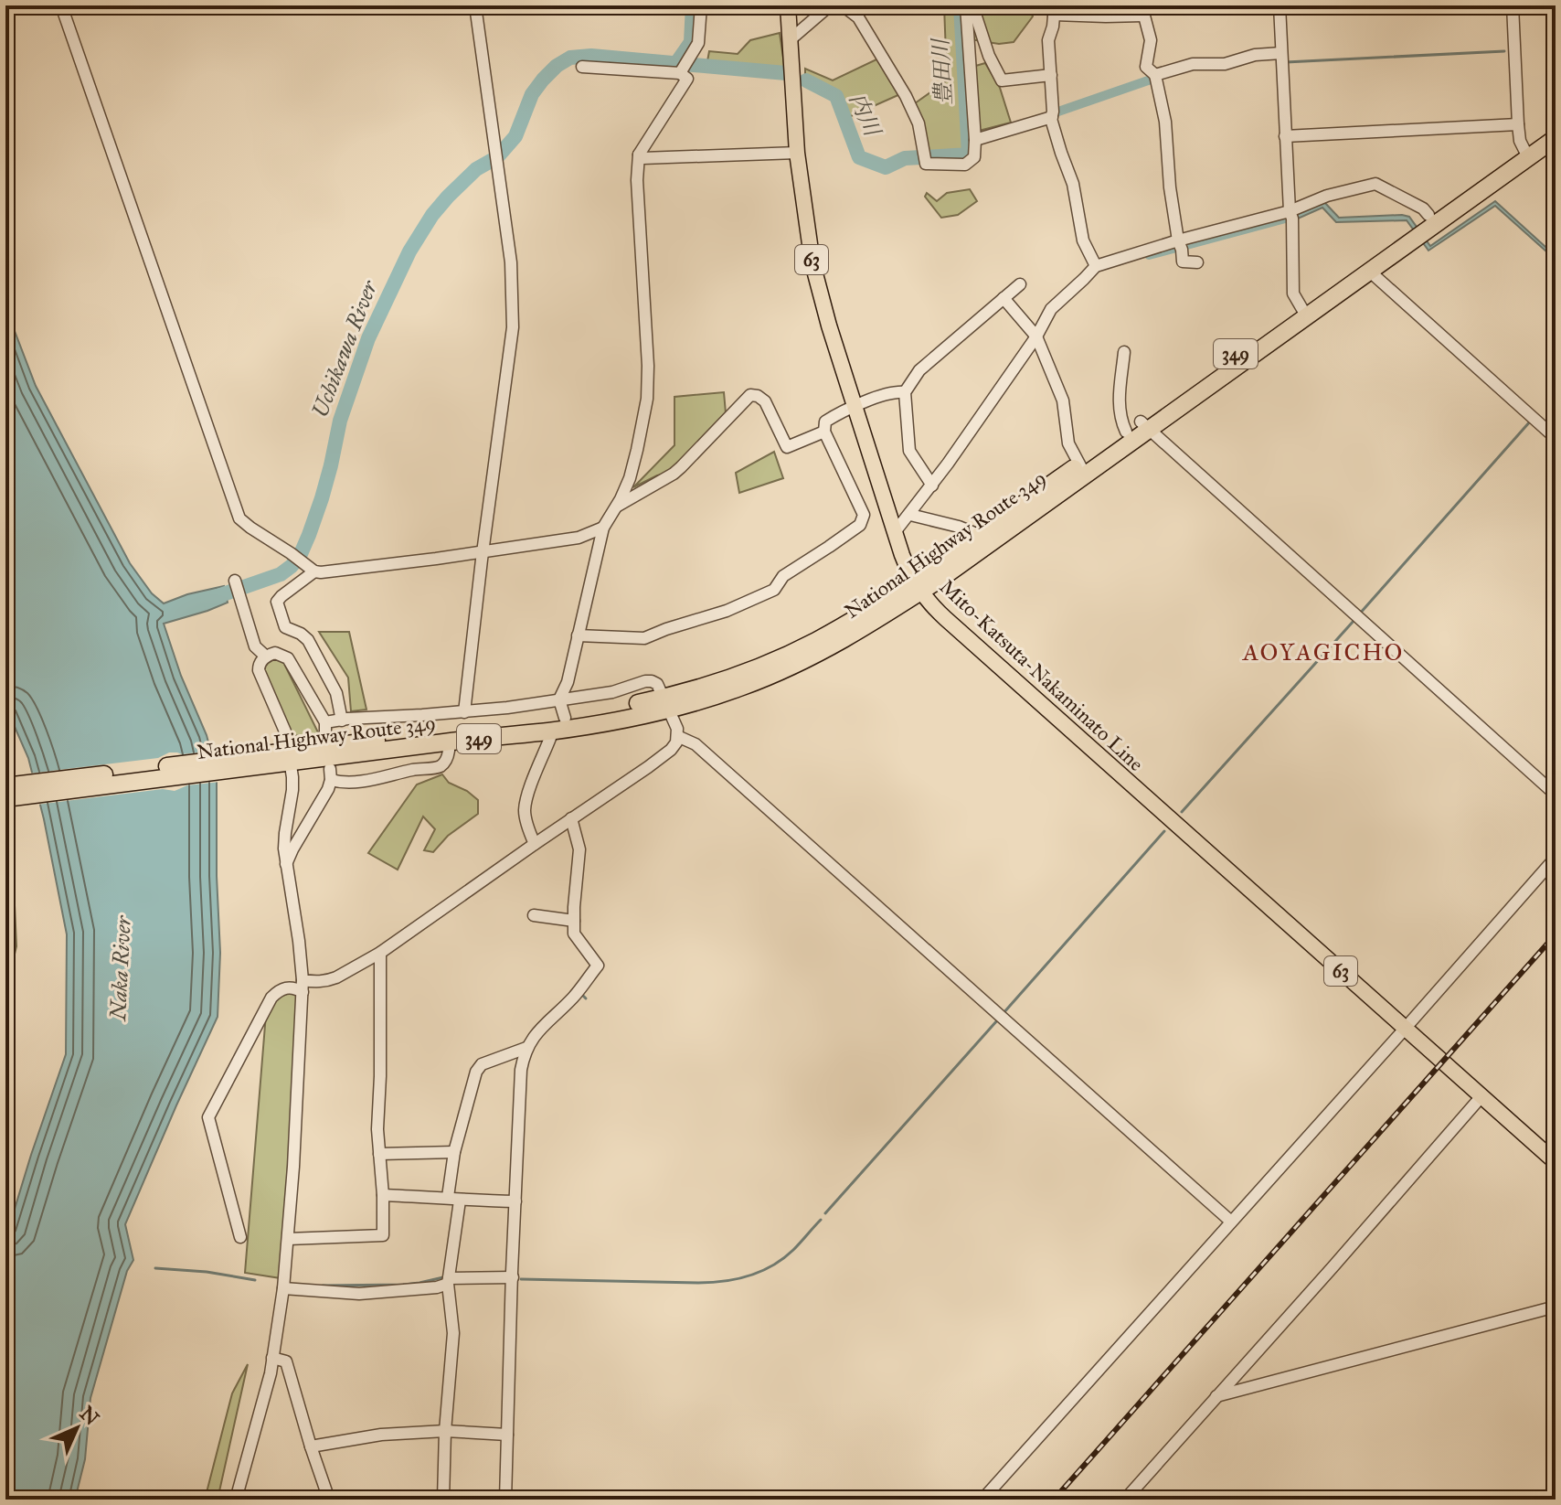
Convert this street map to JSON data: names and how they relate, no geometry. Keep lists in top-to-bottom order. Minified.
{"streets":{"highway":["349","National Highway Route 349"],"main road":["63","Mito-Katsuta-Nakaminato Line"]},"crossings":[["National Highway Route 349","Mito-Katsuta-Nakaminato Line"]],"districts":["AOYAGICHO"],"water":["豊田川","内川","Uchikawa River","Naka River"],"north":"top right"}
